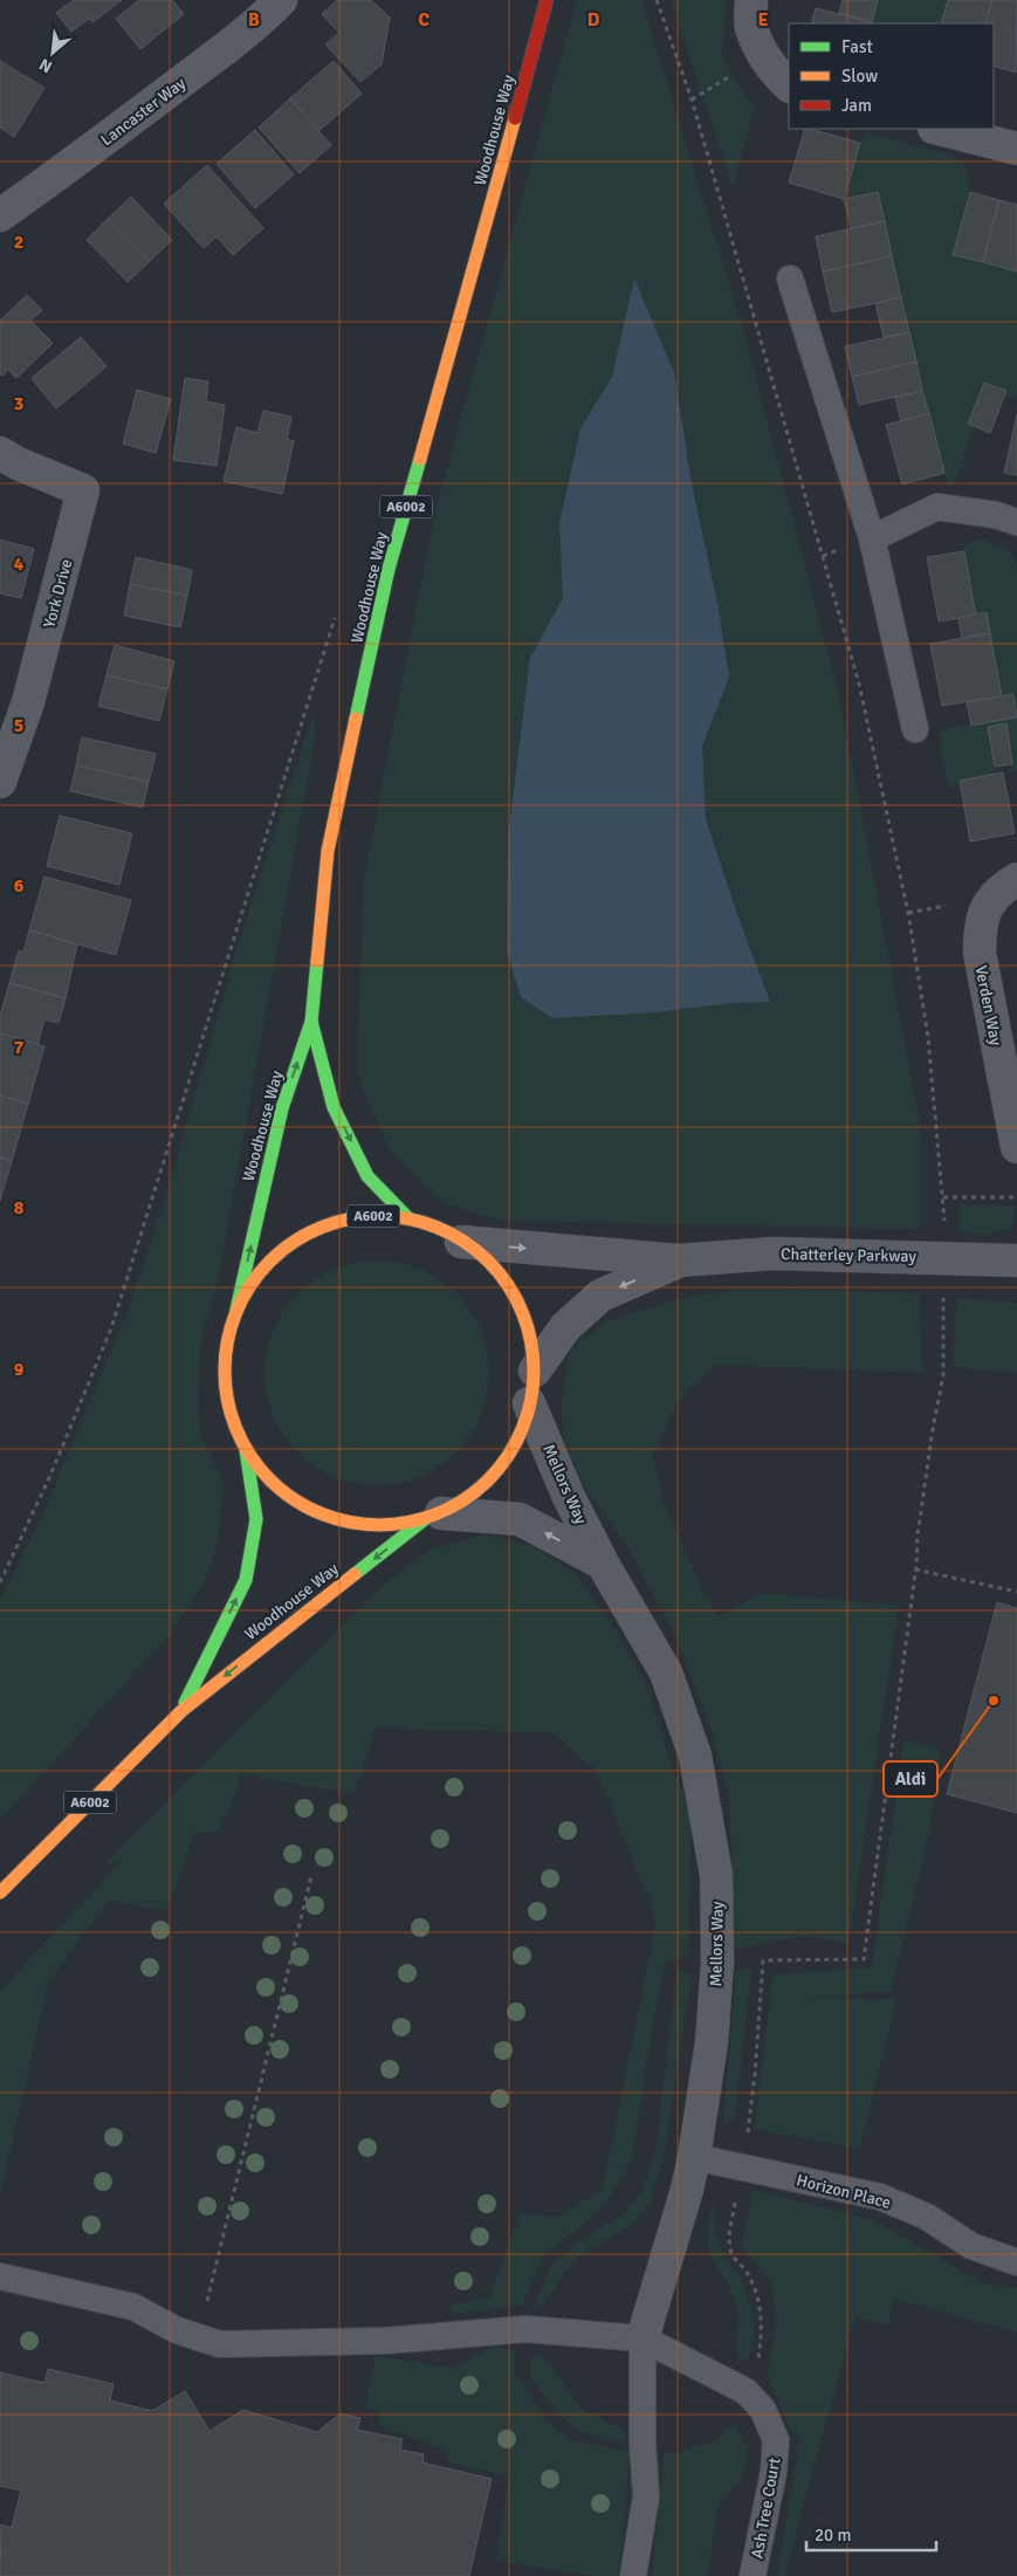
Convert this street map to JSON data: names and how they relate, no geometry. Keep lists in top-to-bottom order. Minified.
{"streets":{"main road":["Woodhouse Way","A6002"],"street":["Lancaster Way","York Drive","Verden Way","Chatterley Parkway","Mellors Way"],"lane":["Horizon Place","Ash Tree Court"]},"crossings":[["Woodhouse Way","A6002"],["Woodhouse Way","Mellors Way"],["A6002","Mellors Way"],["Mellors Way","Horizon Place"],["Mellors Way","Ash Tree Court"]],"places":["Aldi"],"legend":["Fast","Slow","Jam"],"scale_bar":"20 m","north":"bottom left","grid":{"columns":["B","C","D","E"],"rows":["2","3","4","5","6","7","8","9"]}}
